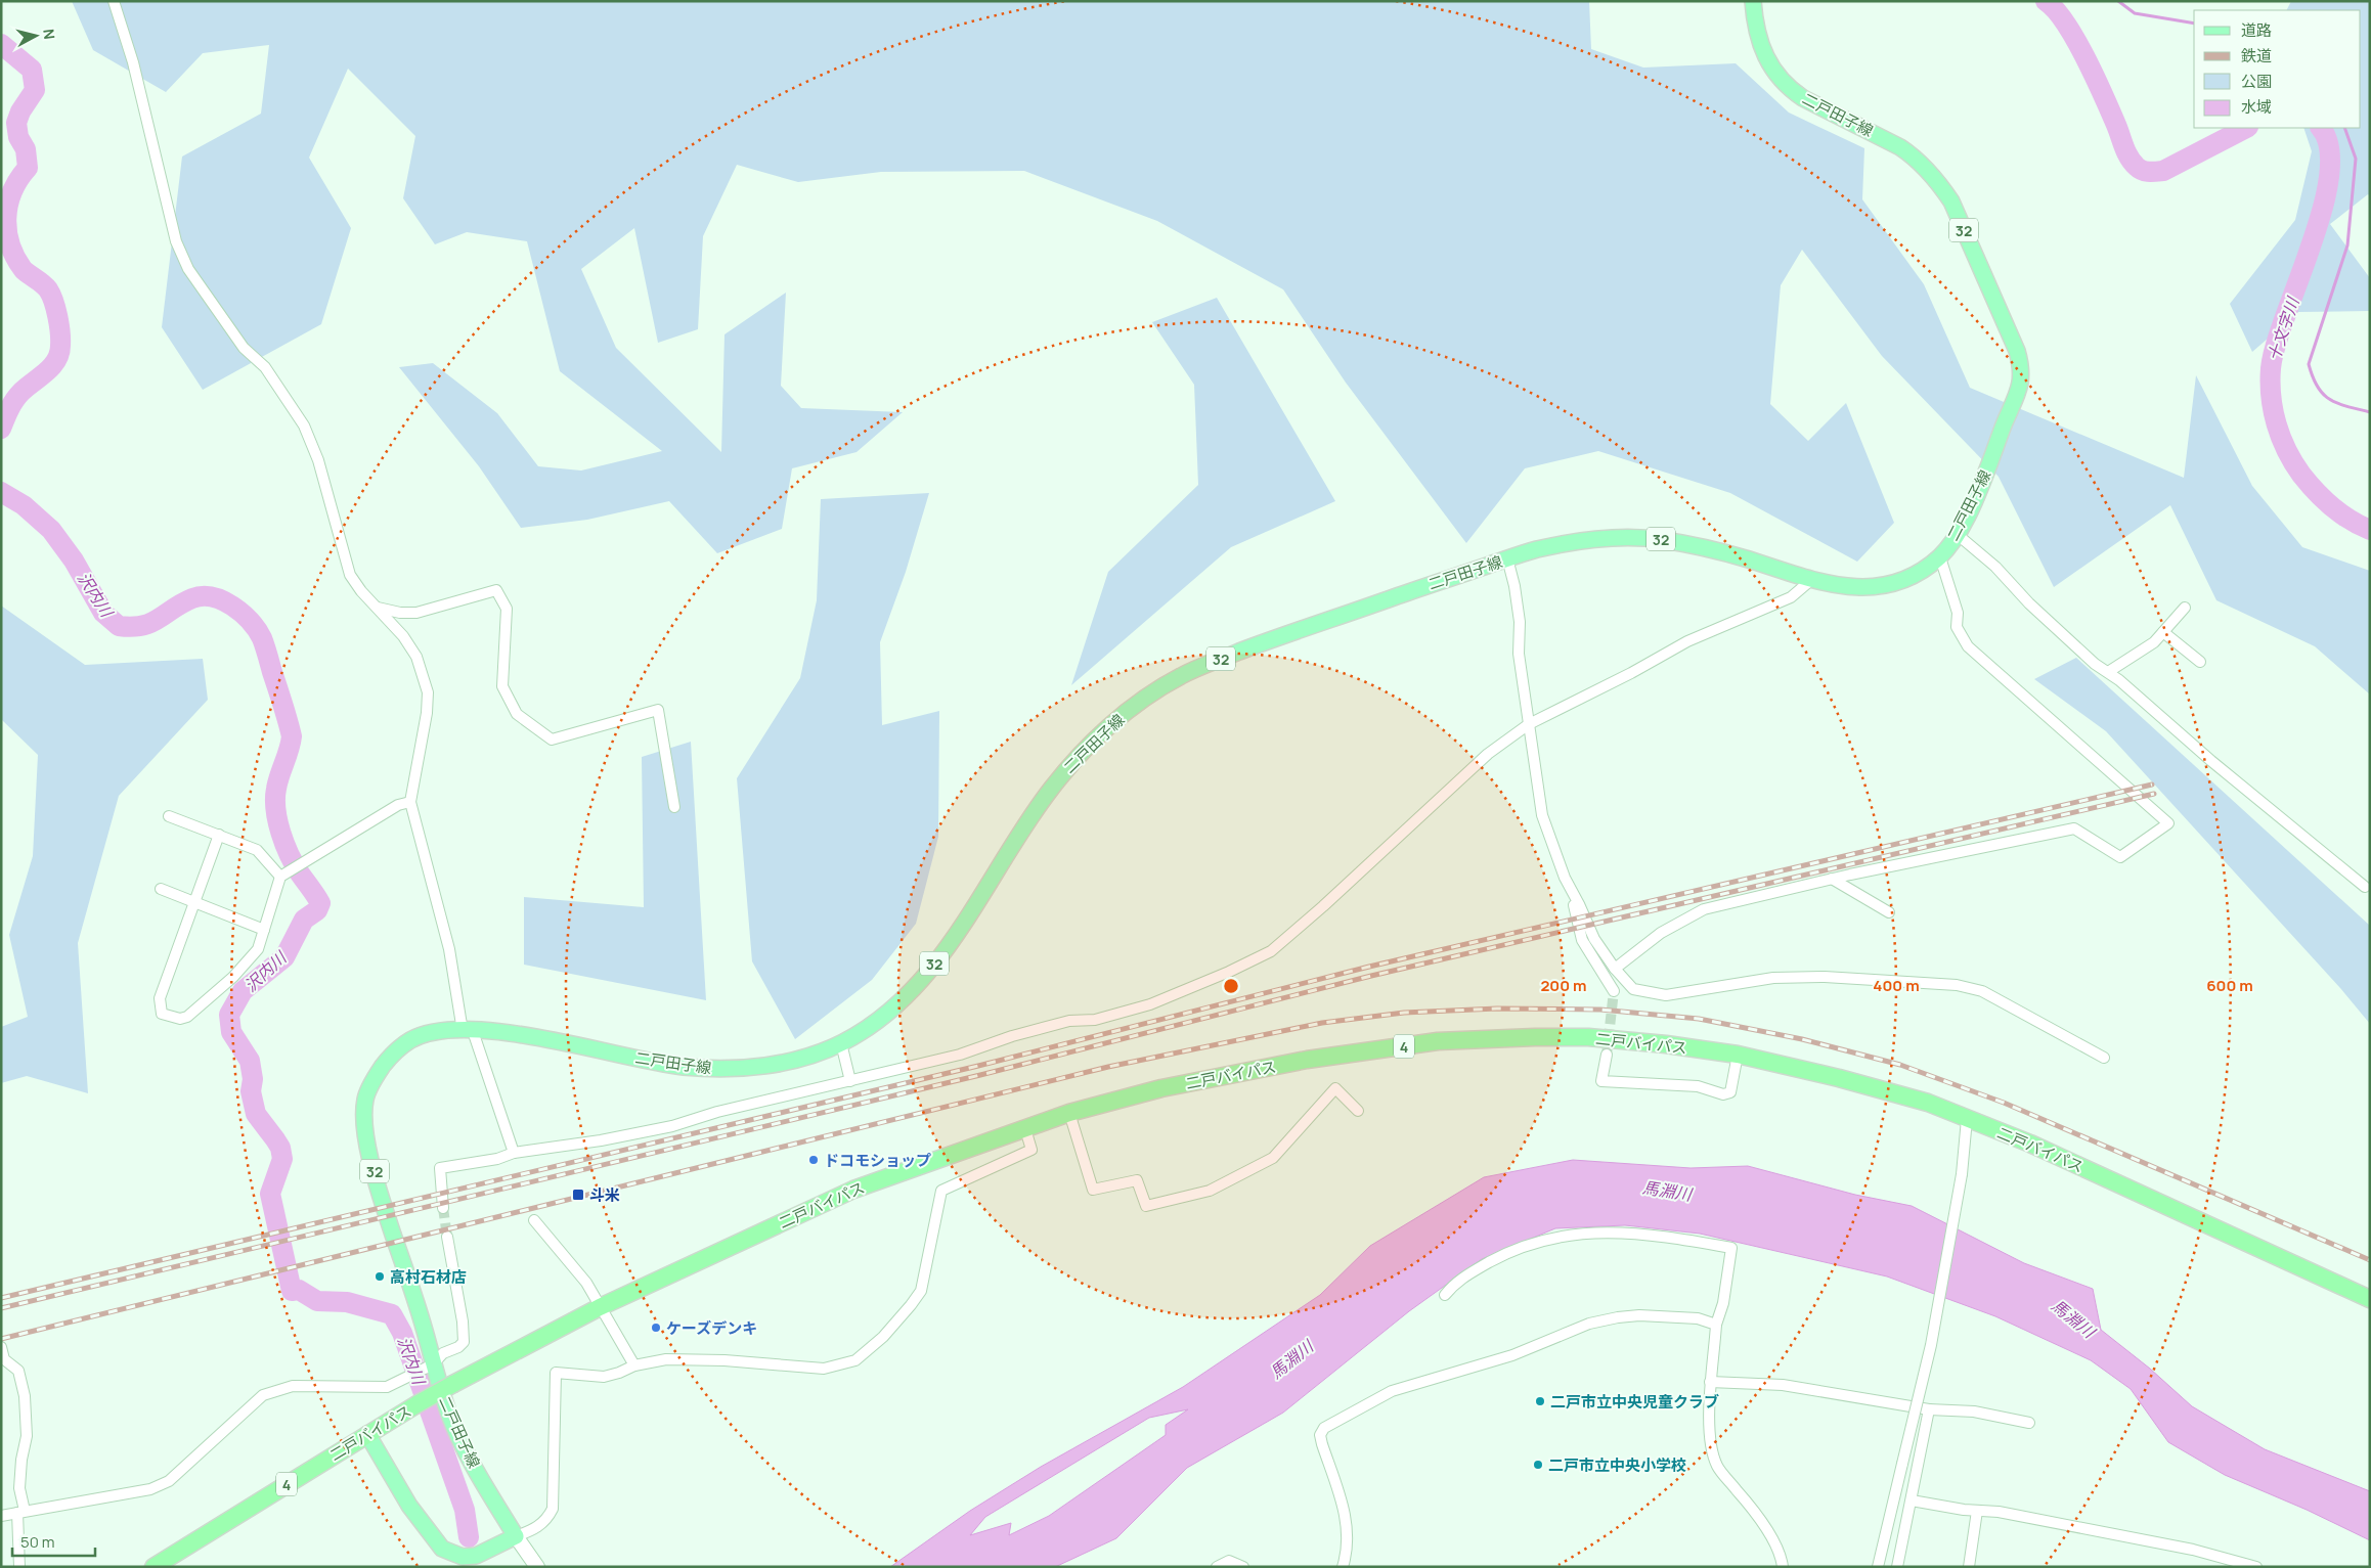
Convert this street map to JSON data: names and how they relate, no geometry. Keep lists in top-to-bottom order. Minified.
{"streets":{"highway":["二戸バイパス","4"],"main road":["二戸田子線","32"]},"water":["十文字川","沢内川","馬淵川"],"places":{"other":["ドコモショップ","高村石材店","ケーズデンキ","二戸市立中央児童クラブ","二戸市立中央小学校"],"transit":["斗米"]},"legend":["道路","鉄道","公園","水域"],"scale_bar":"50 m","north":"right","rings":["200 m","400 m","600 m"]}
